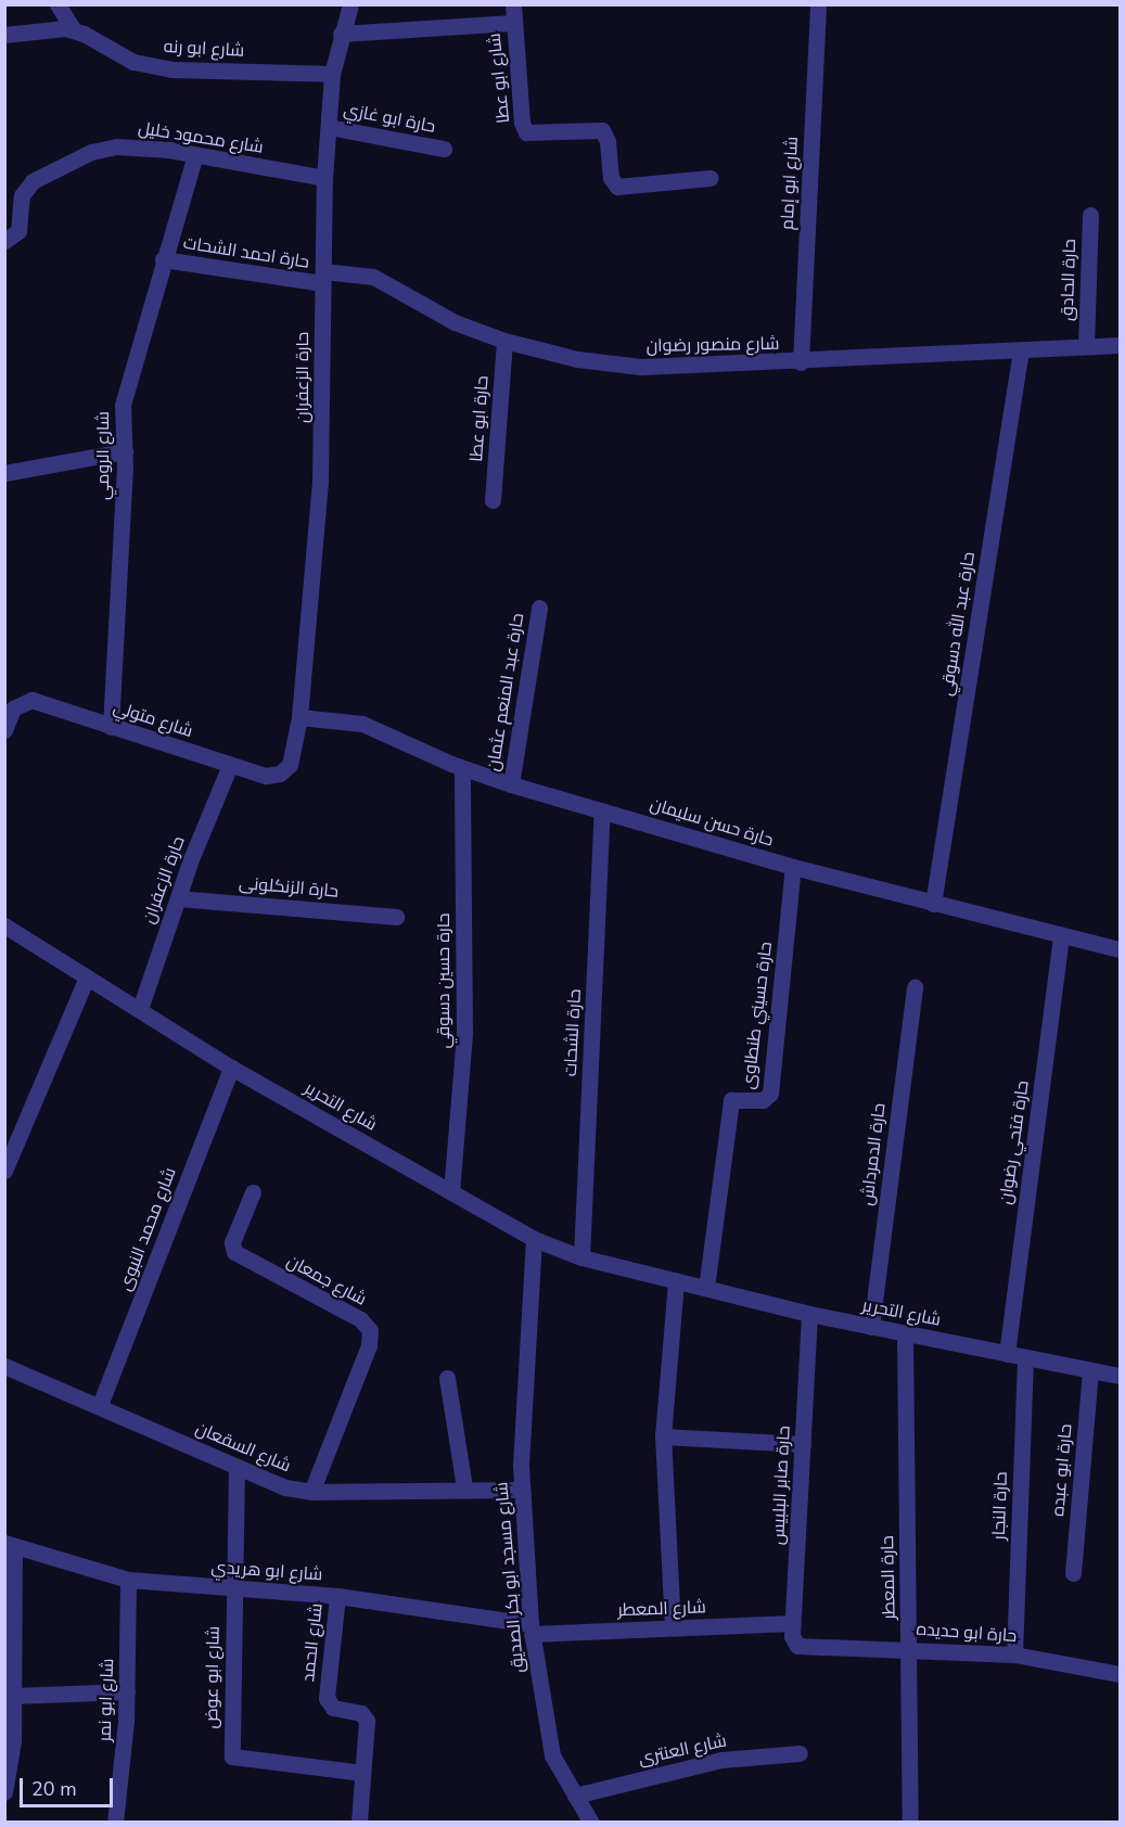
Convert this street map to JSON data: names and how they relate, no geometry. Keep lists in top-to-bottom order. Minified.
{"streets":{"street":["شارع ابو رنه","شارع ابو عطا","حارة ابو غازي","شارع محمود خليل","شارع ابو إمام","حارة احمد الشحات","حارة الحادق","شارع منصور رضوان","حارة الزعفران","حارة ابو عطا","شارع الرومي","حارة عبد الله دسوقي","حارة عبد المنعم عثمان","شارع متولي","حارة حسن سليمان","حارة الزنكلونى","حارة حسين دسوقي","حارة حسيني طنطاوى","حارة الشحات","شارع التحرير","حارة فتحي رضوان","حارة الدمرداش","شارع محمد النبوى","شارع جمعان","شارع السقعان","حارة ابو عبده","حارة صابر البلبيس","حارة النجار","شارع ابو هريدي","شارع مسجد ابو بكر الصديق","حارة المعطر","شارع المعطر","حارة ابو حديده","شارع الحمد","شارع ابو عوض","شارع ابو نمر","شارع العنترى"]},"crossings":[["شارع ابو رنه","حارة الزعفران"],["حارة ابو غازي","حارة الزعفران"],["شارع محمود خليل","حارة الزعفران"],["شارع محمود خليل","شارع الرومي"],["شارع ابو إمام","شارع منصور رضوان"],["حارة احمد الشحات","شارع منصور رضوان"],["حارة احمد الشحات","حارة الزعفران"],["حارة احمد الشحات","شارع الرومي"],["حارة الحادق","شارع منصور رضوان"],["شارع منصور رضوان","حارة الزعفران"],["شارع منصور رضوان","حارة ابو عطا"],["شارع منصور رضوان","حارة عبد الله دسوقي"],["حارة الزعفران","شارع متولي"],["حارة الزعفران","حارة حسن سليمان"],["حارة الزعفران","حارة الزنكلونى"],["حارة الزعفران","شارع التحرير"],["شارع الرومي","شارع متولي"],["حارة عبد الله دسوقي","حارة حسن سليمان"],["حارة عبد المنعم عثمان","حارة حسن سليمان"],["حارة حسن سليمان","حارة حسين دسوقي"],["حارة حسن سليمان","حارة حسيني طنطاوى"],["حارة حسن سليمان","حارة الشحات"],["حارة حسن سليمان","حارة فتحي رضوان"],["حارة حسين دسوقي","شارع التحرير"],["حارة حسيني طنطاوى","شارع التحرير"],["حارة الشحات","شارع التحرير"],["شارع التحرير","حارة فتحي رضوان"],["شارع التحرير","حارة الدمرداش"],["شارع التحرير","شارع محمد النبوى"],["شارع التحرير","حارة ابو عبده"],["شارع التحرير","حارة صابر البلبيس"],["شارع التحرير","حارة النجار"],["شارع التحرير","شارع مسجد ابو بكر الصديق"],["شارع التحرير","حارة المعطر"],["شارع محمد النبوى","شارع السقعان"],["شارع جمعان","شارع السقعان"],["شارع السقعان","شارع مسجد ابو بكر الصديق"],["شارع السقعان","شارع ابو عوض"],["حارة صابر البلبيس","شارع المعطر"],["حارة صابر البلبيس","حارة ابو حديده"],["حارة النجار","حارة ابو حديده"],["شارع ابو هريدي","شارع مسجد ابو بكر الصديق"],["شارع ابو هريدي","شارع المعطر"],["شارع ابو هريدي","شارع الحمد"],["شارع ابو هريدي","شارع ابو عوض"],["شارع ابو هريدي","شارع ابو نمر"],["شارع مسجد ابو بكر الصديق","شارع المعطر"],["شارع مسجد ابو بكر الصديق","شارع العنترى"],["حارة المعطر","حارة ابو حديده"],["شارع المعطر","حارة ابو حديده"],["شارع الحمد","شارع ابو عوض"]],"scale_bar":"20 m"}
